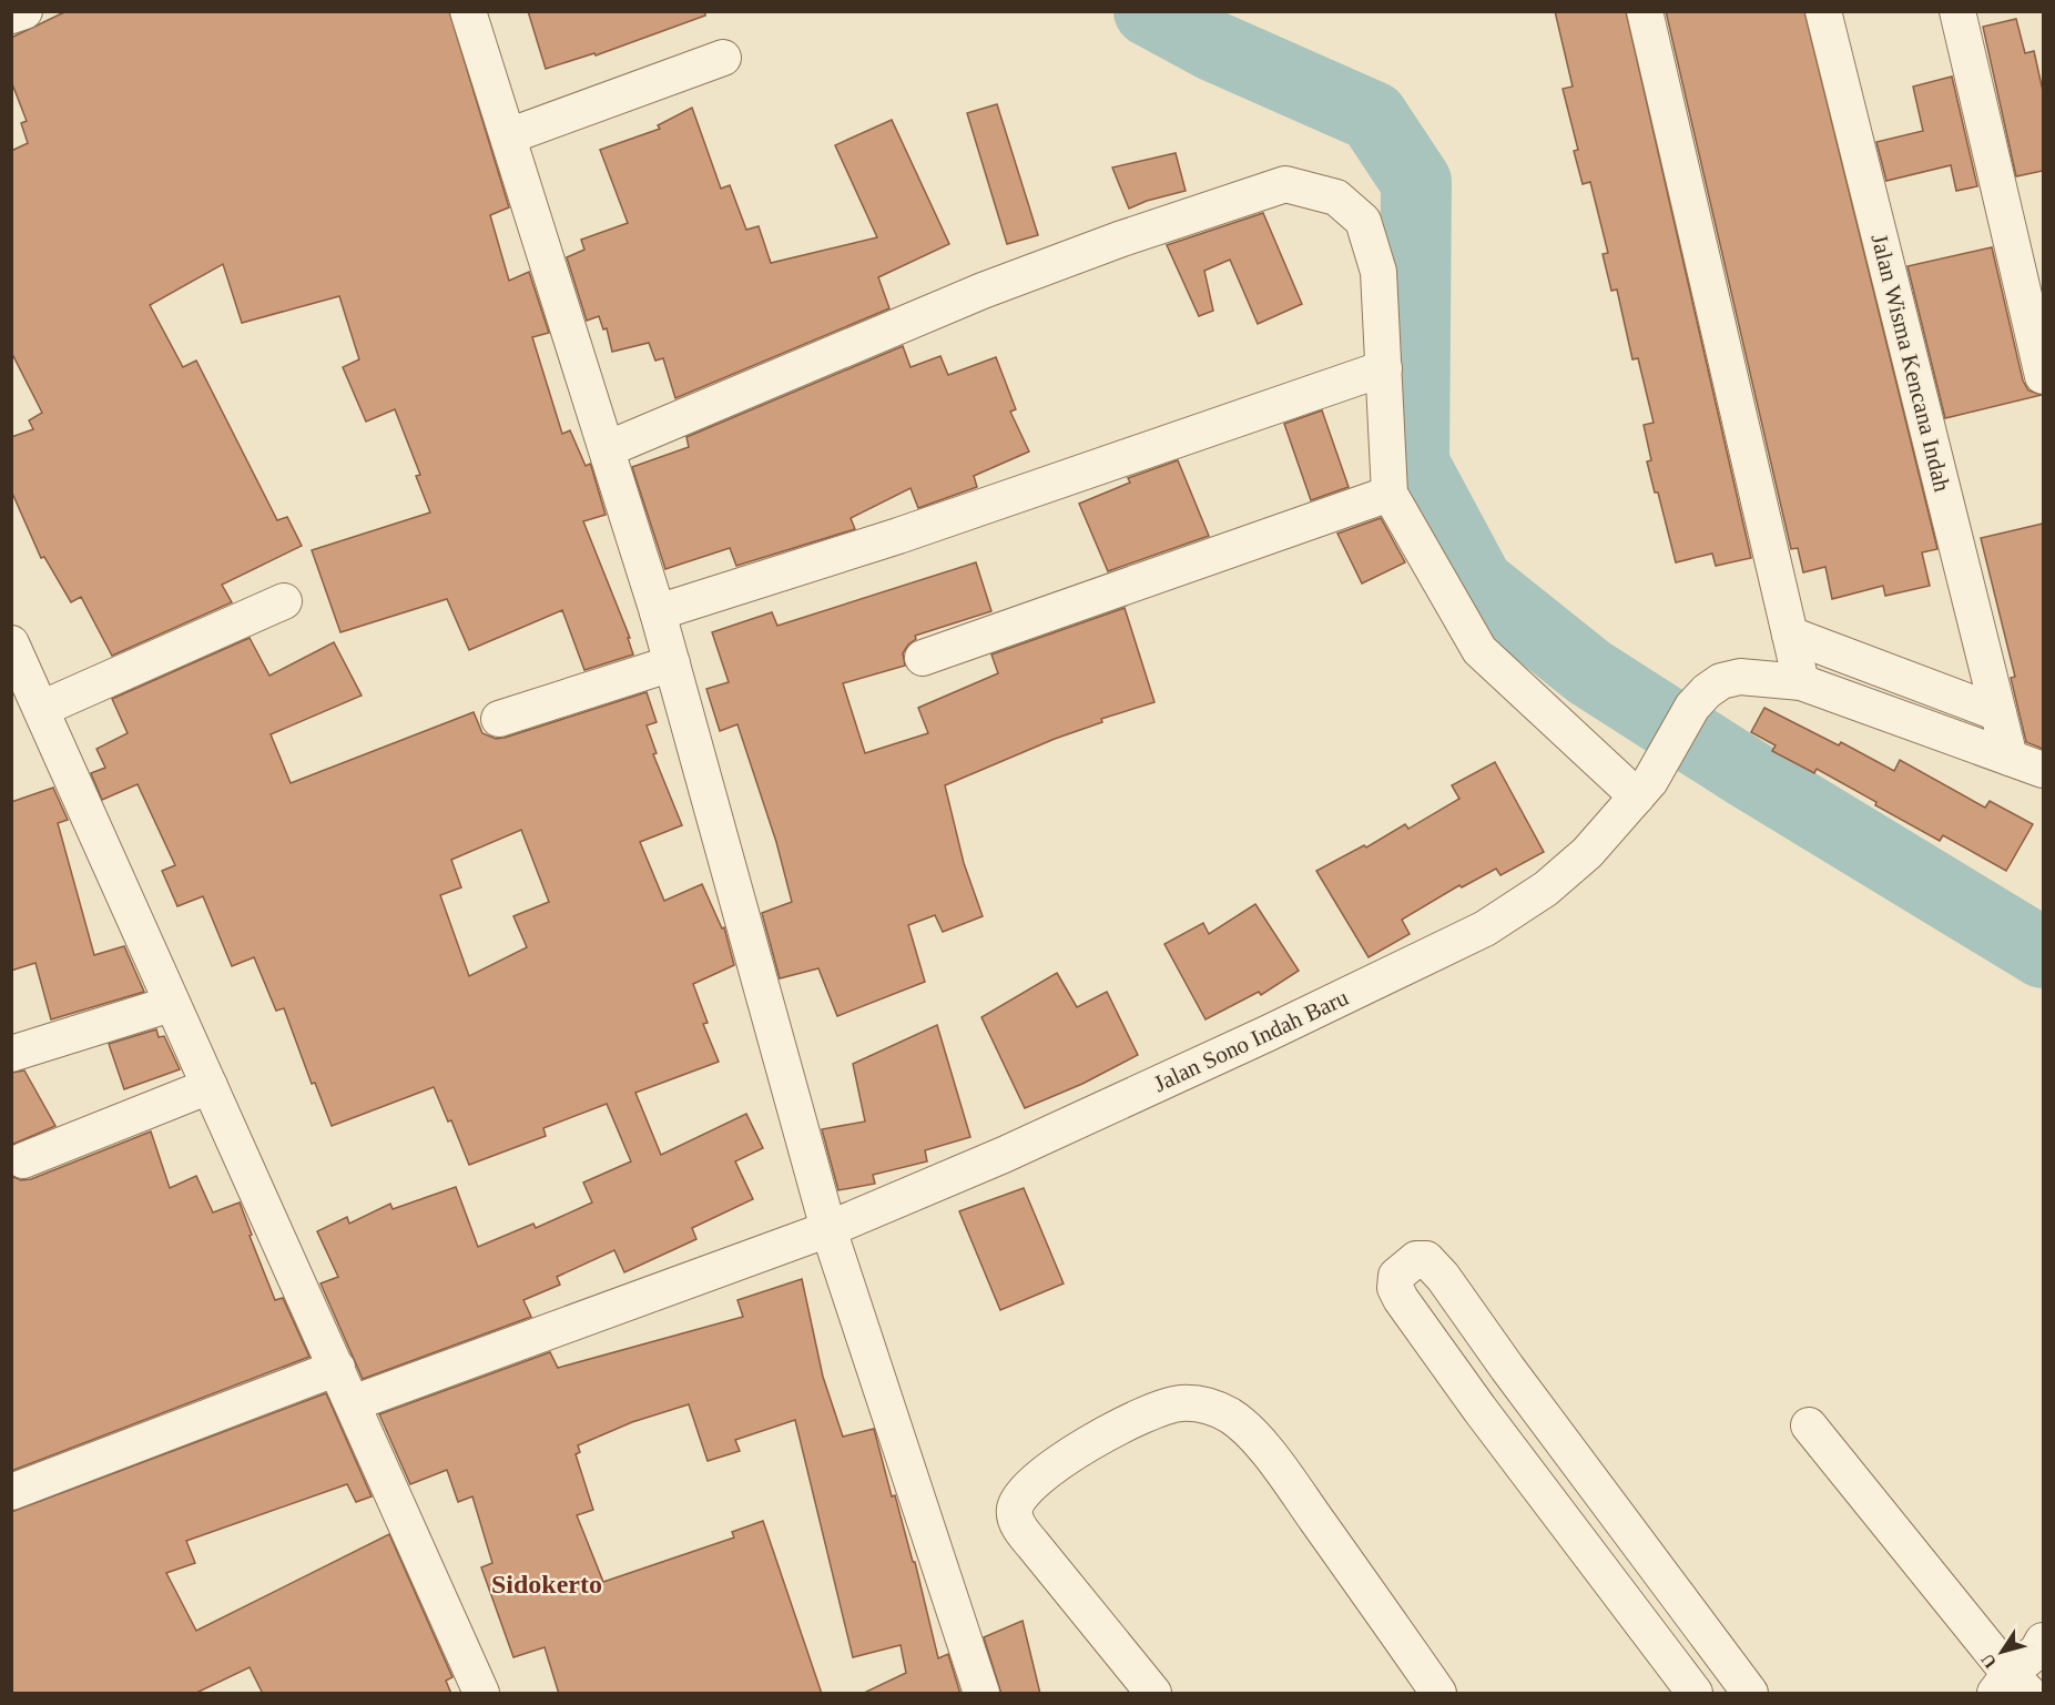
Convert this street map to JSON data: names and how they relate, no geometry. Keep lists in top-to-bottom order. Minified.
{"streets":{"street":["Jalan Wisma Kencana Indah","Jalan Sono Indah Baru"]},"crossings":[["Jalan Wisma Kencana Indah","Jalan Sono Indah Baru"]],"districts":["Sidokerto"],"north":"bottom left"}
